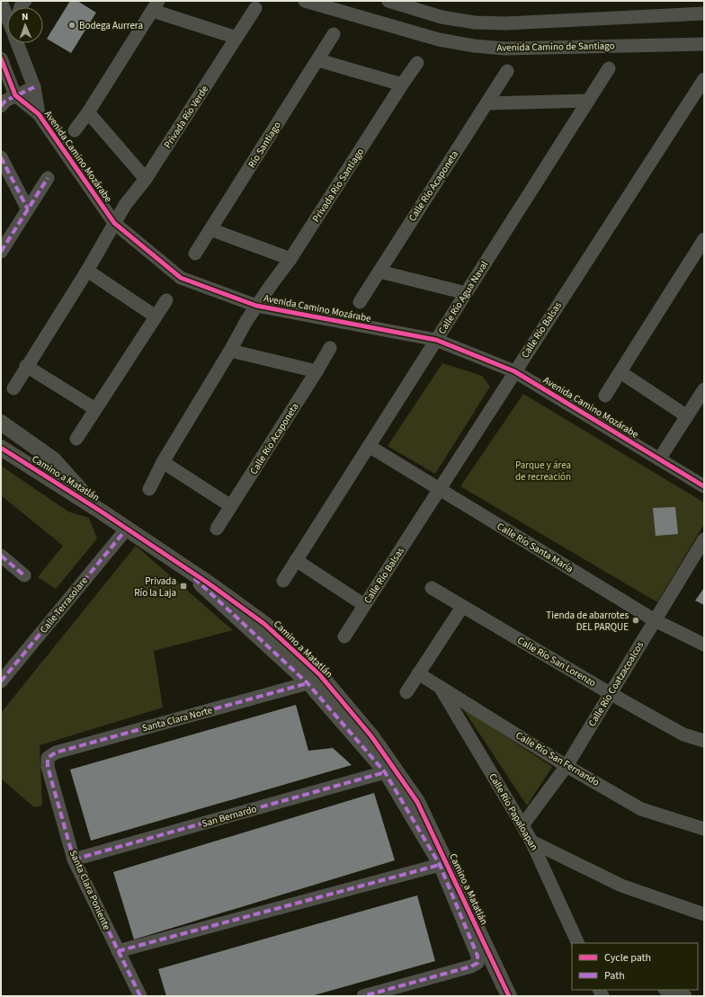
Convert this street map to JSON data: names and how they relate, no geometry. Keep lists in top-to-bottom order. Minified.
{"streets":{"street":["Avenida Camino de Santiago","Privada Río Verde","Río Santiago","Avenida Camino Mozárabe","Privada Río Santiago","Calle Río Acaponeta","Calle Río Agua Naval","Calle Río Balsas","Camino a Matatlán","Calle Río Santa María","Calle Terrasolare","Calle Río San Lorenzo","Calle Río Coatzacoalcos","Santa Clara Norte","Calle Río San Fernando","Calle Río Papaloapan","San Bernardo","Santa Clara Poniente"]},"crossings":[["Privada Río Verde","Avenida Camino Mozárabe"],["Avenida Camino Mozárabe","Privada Río Santiago"],["Avenida Camino Mozárabe","Calle Río Agua Naval"],["Avenida Camino Mozárabe","Calle Río Balsas"],["Calle Río Agua Naval","Calle Río Santa María"],["Calle Río Balsas","Calle Río Santa María"],["Camino a Matatlán","Calle Terrasolare"],["Calle Río Santa María","Calle Río Coatzacoalcos"],["Calle Río San Lorenzo","Calle Río Coatzacoalcos"],["Calle Río Coatzacoalcos","Calle Río San Fernando"],["Calle Río Coatzacoalcos","Calle Río Papaloapan"],["Santa Clara Norte","Santa Clara Poniente"],["Calle Río San Fernando","Calle Río Papaloapan"],["San Bernardo","Santa Clara Poniente"]],"parks":["Parque y área de recreación"],"places":{"other":["Bodega Aurrera","Tienda de abarrotes DEL PARQUE"],"transit":["Privada Río la Laja"]},"legend":["Cycle path","Path"],"north":"top"}
